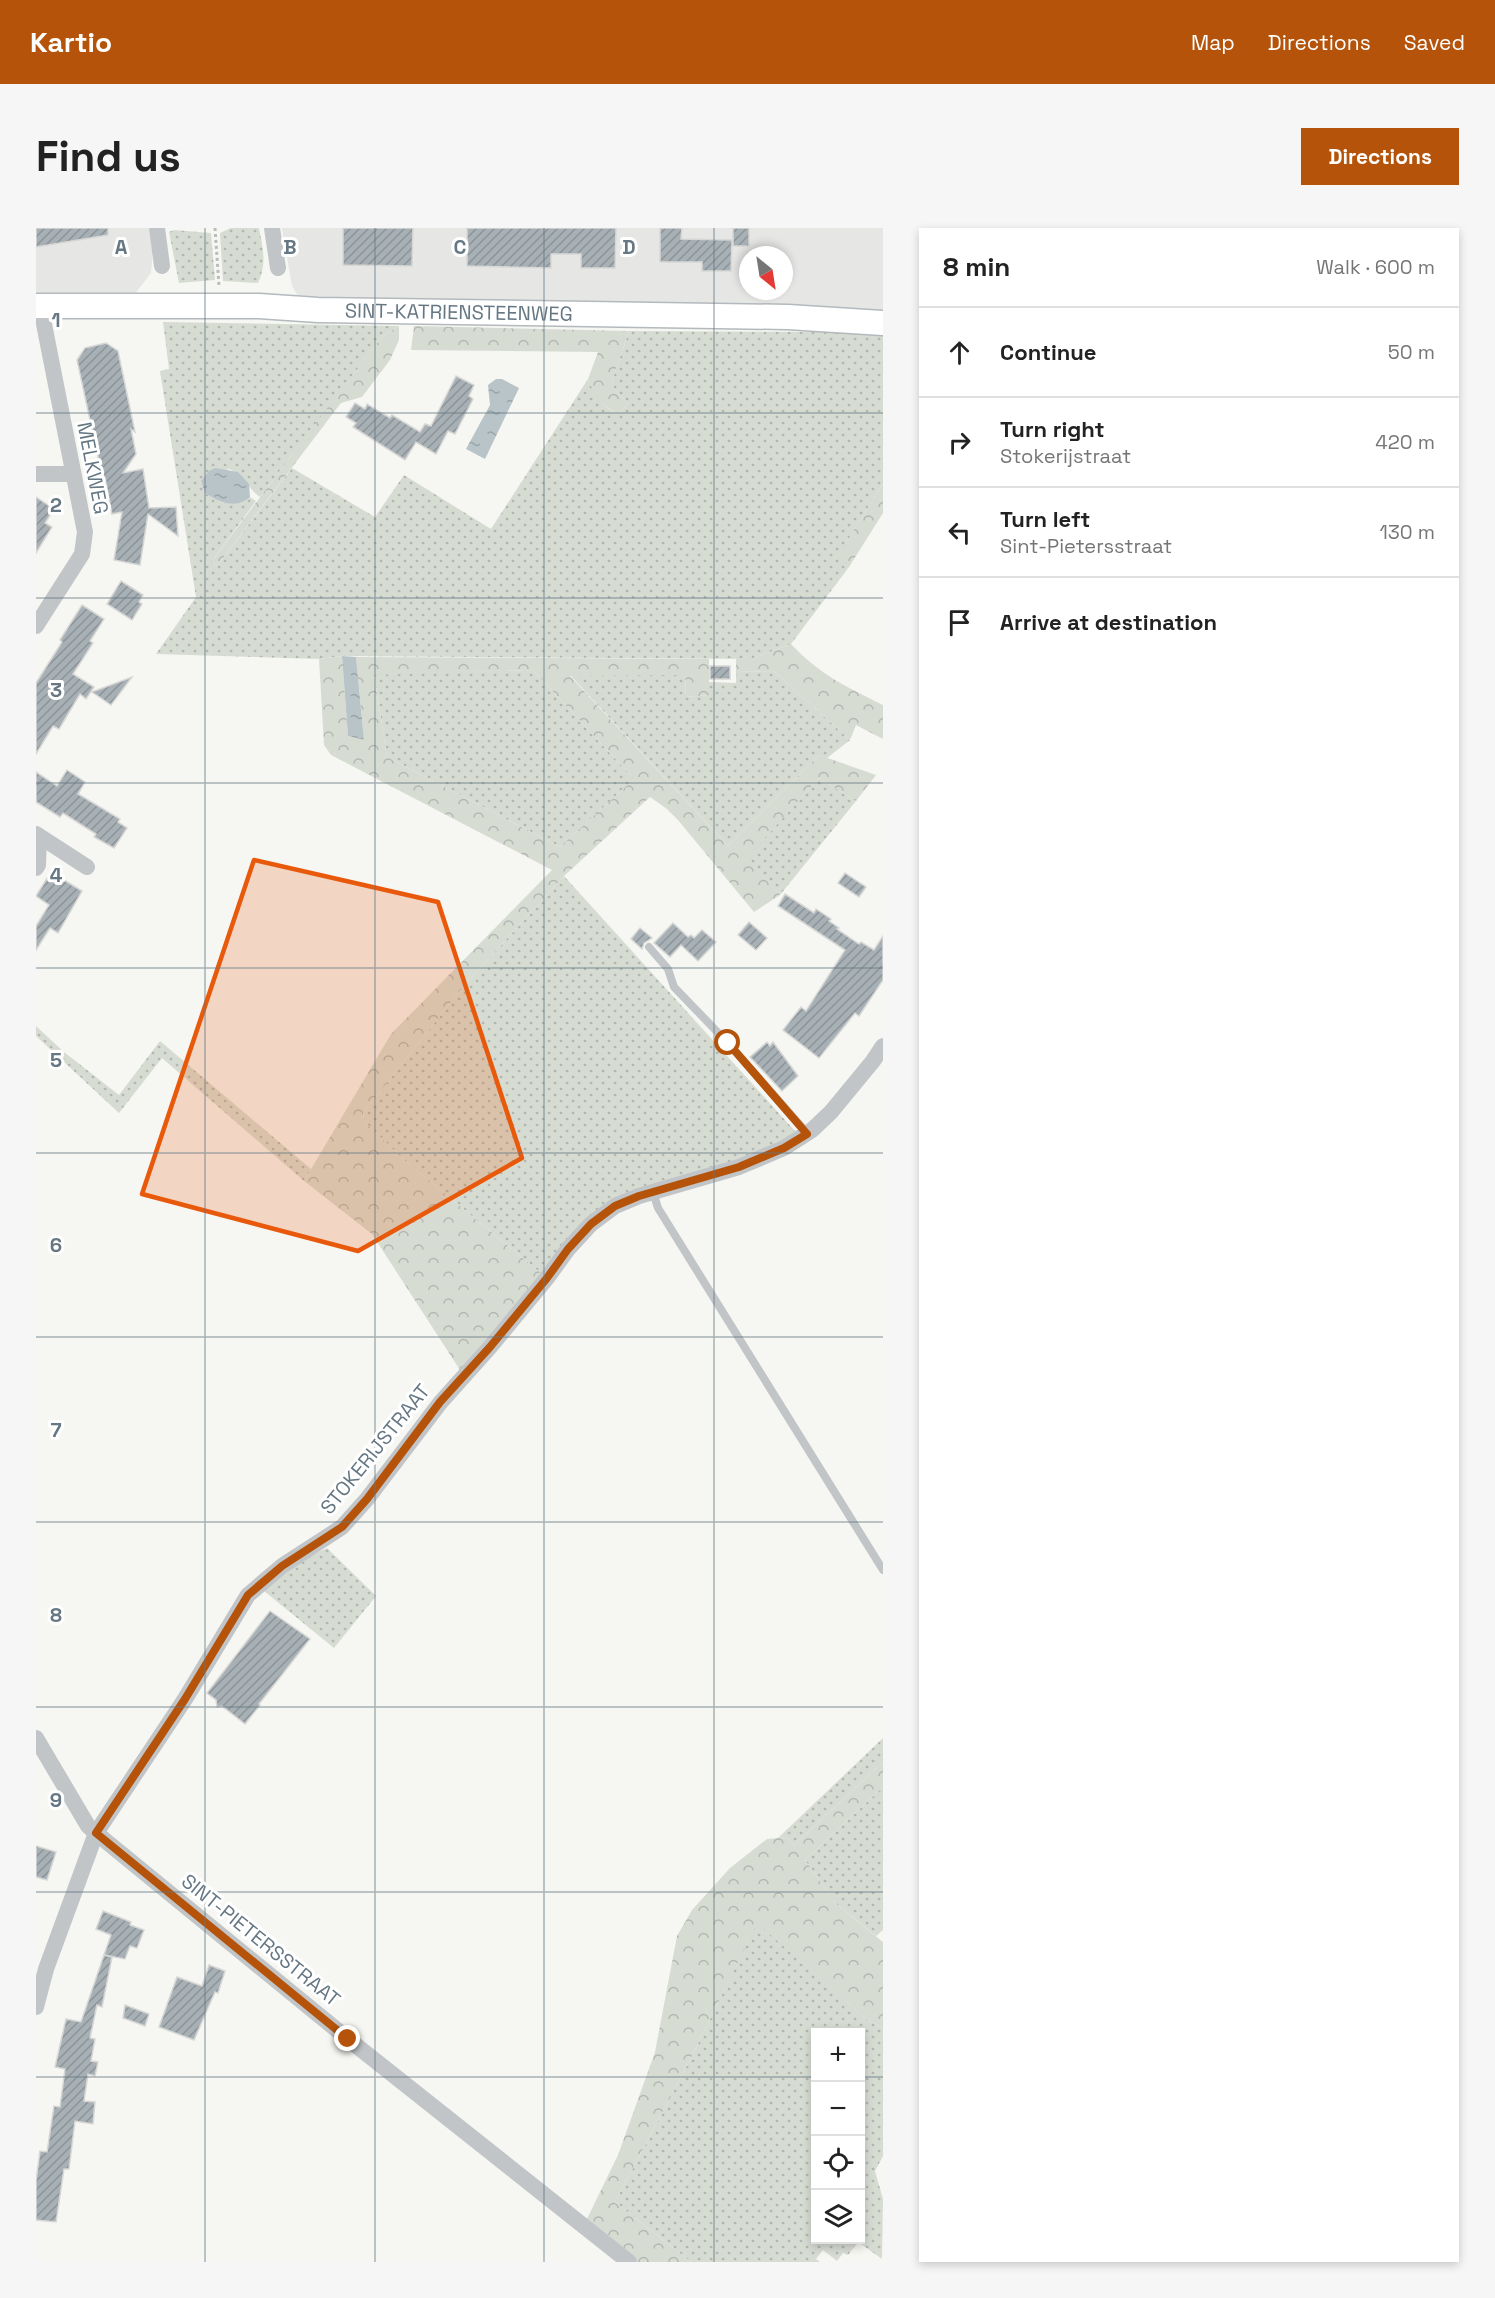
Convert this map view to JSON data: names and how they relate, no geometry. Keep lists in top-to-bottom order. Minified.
{"streets":{"street":["SINT-KATRIENSTEENWEG","MELKWEG","STOKERIJSTRAAT","SINT-PIETERSSTRAAT"]},"crossings":[["SINT-KATRIENSTEENWEG","MELKWEG"],["STOKERIJSTRAAT","SINT-PIETERSSTRAAT"]],"north":"bottom right","page":{"header":"Kartio","nav":["Map","Directions","Saved"],"buttons":"Directions","title":"Find us","heading":["8 min","Walk · 600 m"],"list":[["Continue","50 m"],["Turn right","Stokerijstraat","420 m"],["Turn left","Sint-Pietersstraat","130 m"],"Arrive at destination"],"map_buttons":["+","−"]},"grid":{"columns":["A","B","C","D"],"rows":["1","2","3","4","5","6","7","8","9"]}}
